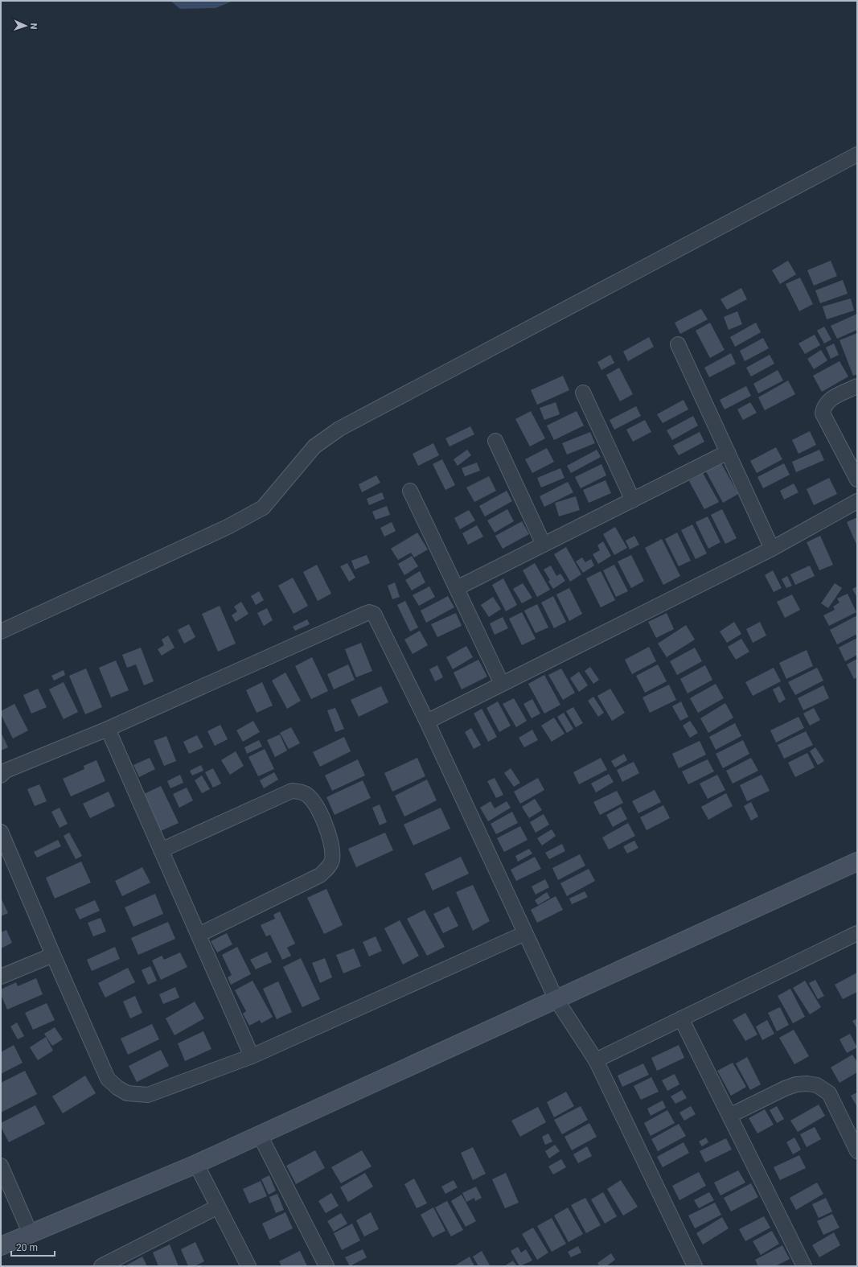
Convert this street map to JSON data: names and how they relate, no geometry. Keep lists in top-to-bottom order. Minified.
{"scale_bar":"20 m","north":"right"}
